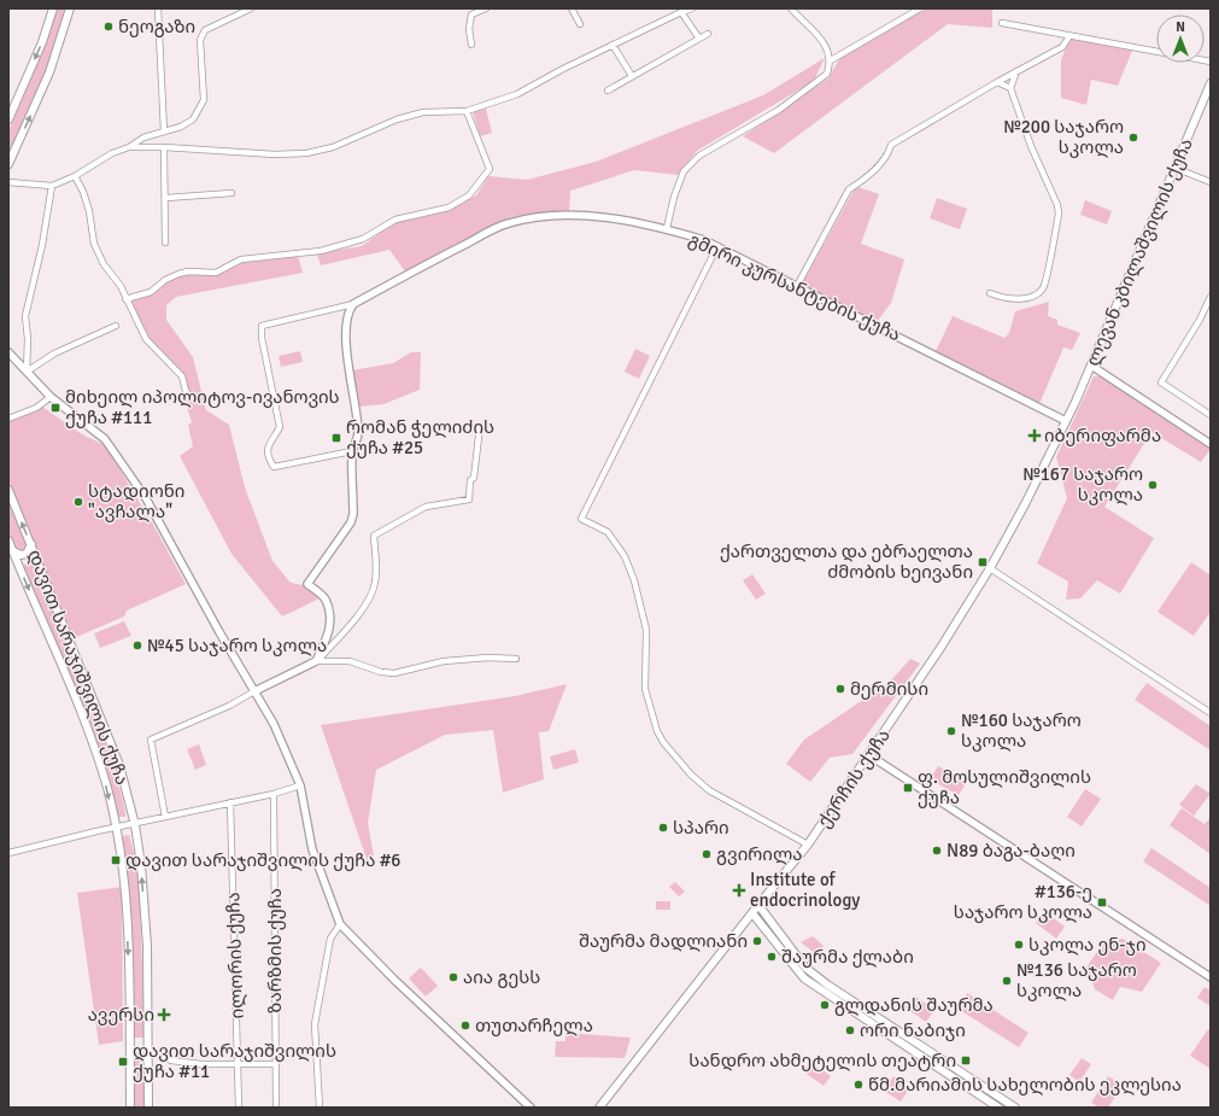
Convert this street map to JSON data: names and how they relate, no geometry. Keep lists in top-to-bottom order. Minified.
{"streets":{"main road":["ლევან კბილაშვილის ქუჩა","დავით სარაჯიშვილის ქუჩა","ქერჩის ქუჩა"],"street":["გმირი კურსანტების ქუჩა","ზარზმის ქუჩა","ილორის ქუჩა"]},"crossings":[["ლევან კბილაშვილის ქუჩა","გმირი კურსანტების ქუჩა"],["ლევან კბილაშვილის ქუჩა","ქერჩის ქუჩა"],["გმირი კურსანტების ქუჩა","ქერჩის ქუჩა"]],"places":{"other":["ნეოგაზი","№200 საჯარო სკოლა","№167 საჯარო სკოლა","სტადიონი \"ავჩალა\"","№45 საჯარო სკოლა","მერმისი","№160 საჯარო სკოლა","სპარი","N89 ბაგა-ბაღი","გვირილა","შაურმა მადლიანი","სკოლა ენ-ჯი","შაურმა ქლაბი","აია გესს","№136 საჯარო სკოლა","გლდანის შაურმა","თუთარჩელა","ორი ნაბიჯი","წმ.მარიამის სახელობის ეკლესია"],"transit":["მიხეილ იპოლიტოვ-ივანოვის ქუჩა #111","რომან ჭელიძის ქუჩა #25","ქართველთა და ებრაელთა ძმობის ხეივანი","ფ. მოსულიშვილის ქუჩა","დავით სარაჯიშვილის ქუჩა #6","#136-ე საჯარო სკოლა","სანდრო ახმეტელის თეატრი","დავით სარაჯიშვილის ქუჩა #11"],"health":["იბერიფარმა","Institute of endocrinology","ავერსი"]},"north":"top"}
